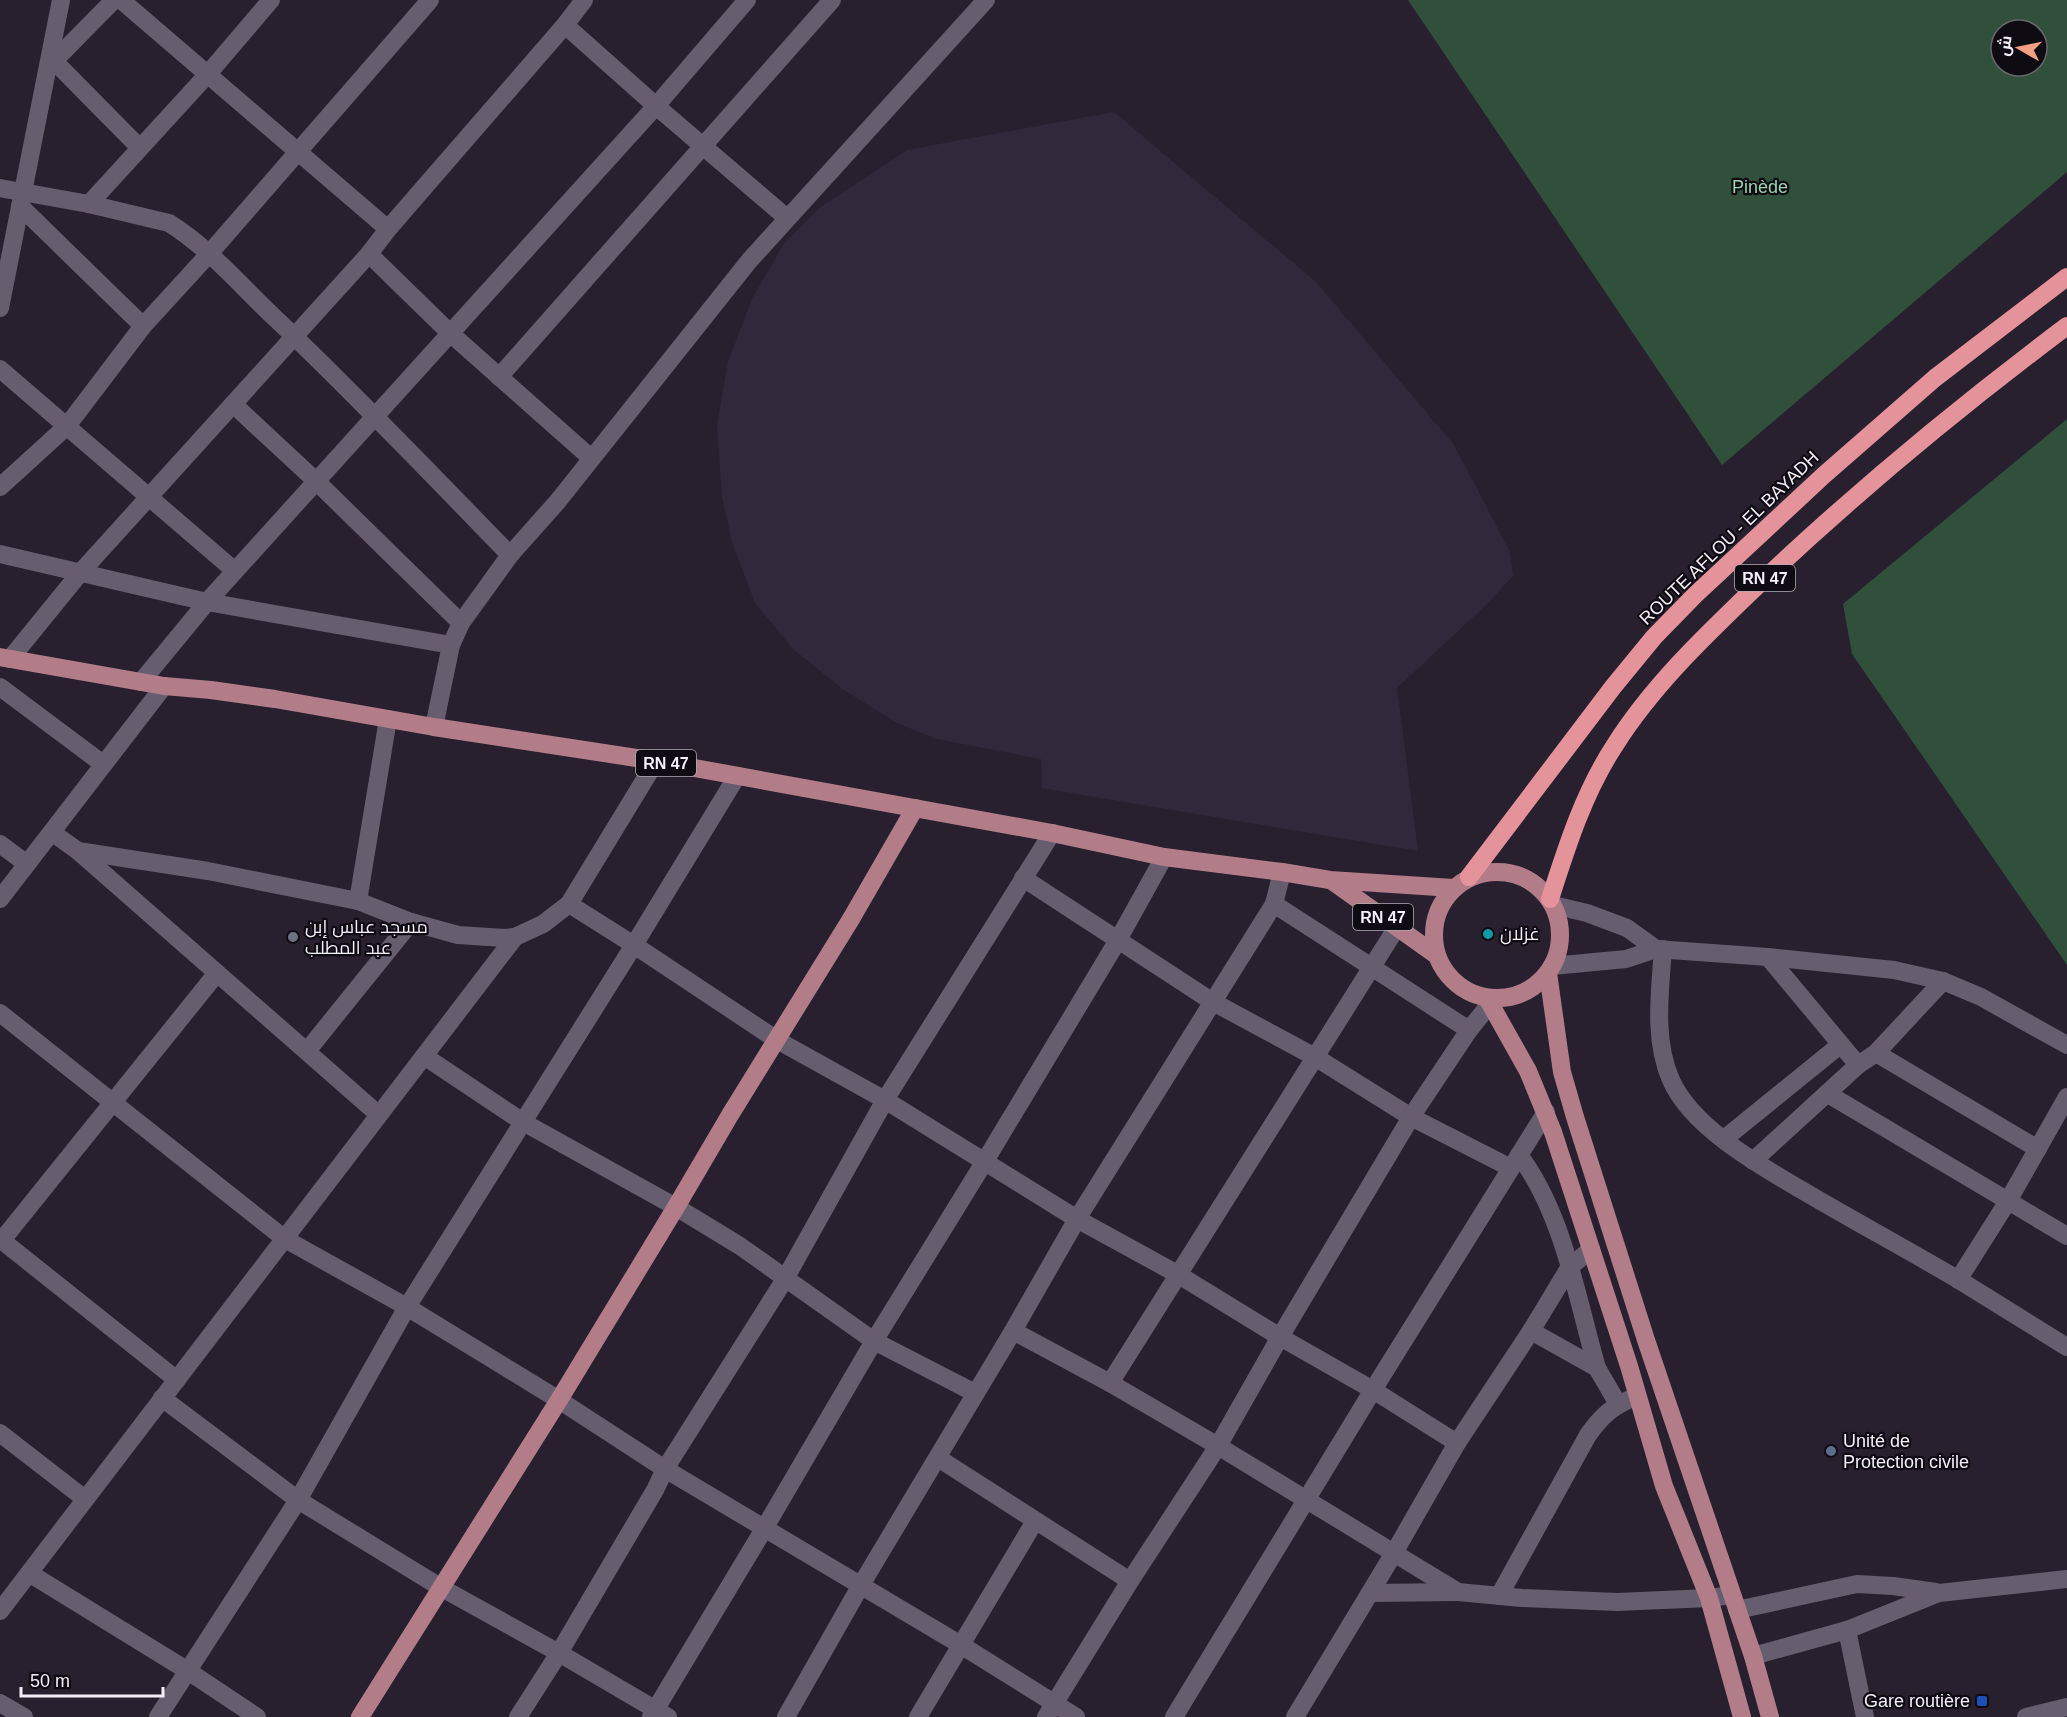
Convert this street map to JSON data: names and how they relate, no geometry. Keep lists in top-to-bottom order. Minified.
{"streets":{"highway":["ROUTE AFLOU - EL BAYADH","RN 47"]},"crossings":[["ROUTE AFLOU - EL BAYADH","RN 47"]],"parks":["Pinède"],"places":{"other":["غزلان","مسجد عباس إبن عبد المطلب","Unité de Protection civile"],"transit":["Gare routière"]},"scale_bar":"50 m","north":"left"}
